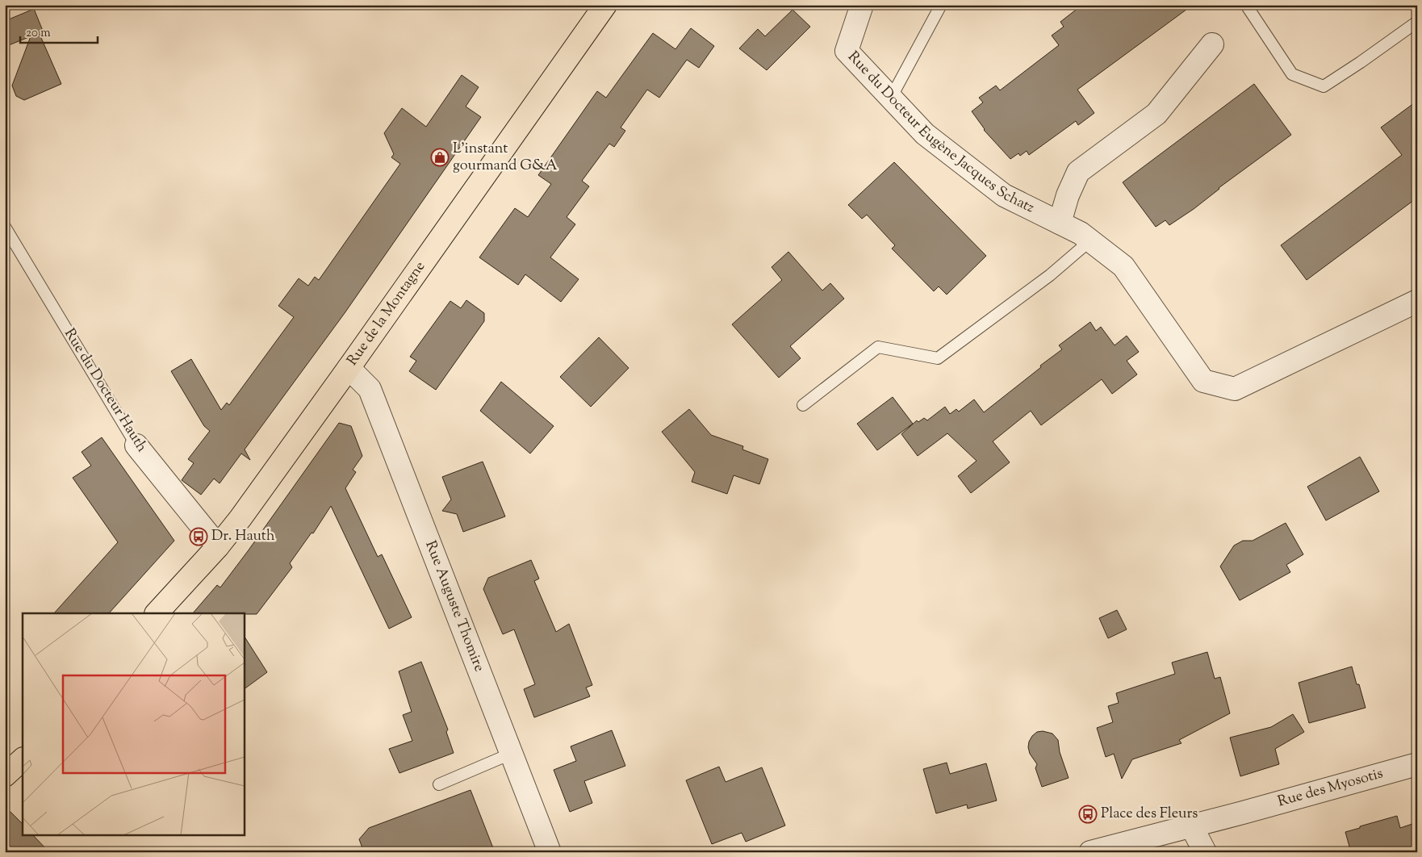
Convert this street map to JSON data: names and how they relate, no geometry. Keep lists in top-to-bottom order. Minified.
{"streets":{"main road":["Rue de la Montagne"],"street":["Rue du Docteur Eugène Jacques Schatz","Rue du Docteur Hauth","Rue Auguste Thomire","Rue des Myosotis"]},"crossings":[["Rue de la Montagne","Rue du Docteur Hauth"],["Rue de la Montagne","Rue Auguste Thomire"]],"places":{"shop":["L'instant gourmand G&A"],"bus stop":["Dr. Hauth","Place des Fleurs"]},"scale_bar":"20 m"}
